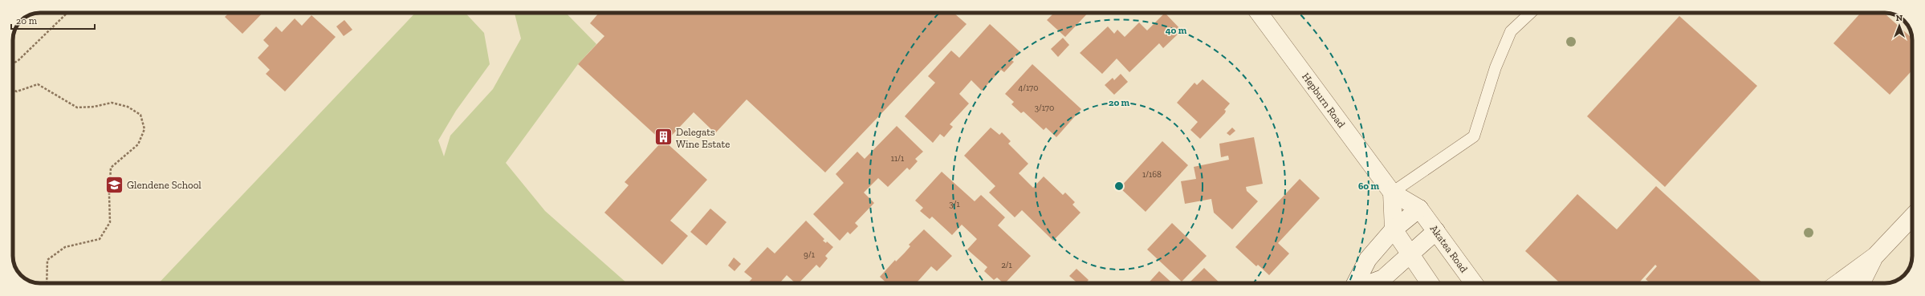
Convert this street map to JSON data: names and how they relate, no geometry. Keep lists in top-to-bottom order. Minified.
{"streets":{"street":["Hepburn Road","Akatea Road"]},"crossings":[["Hepburn Road","Akatea Road"]],"places":{"building":["Delegats Wine Estate"],"school or university":["Glendene School"]},"house_numbers":["4/170","3/170","11/1","1/168","3/1","9/1","2/1"],"scale_bar":"20 m","north":"top","rings":["40 m","20 m","60 m"]}
